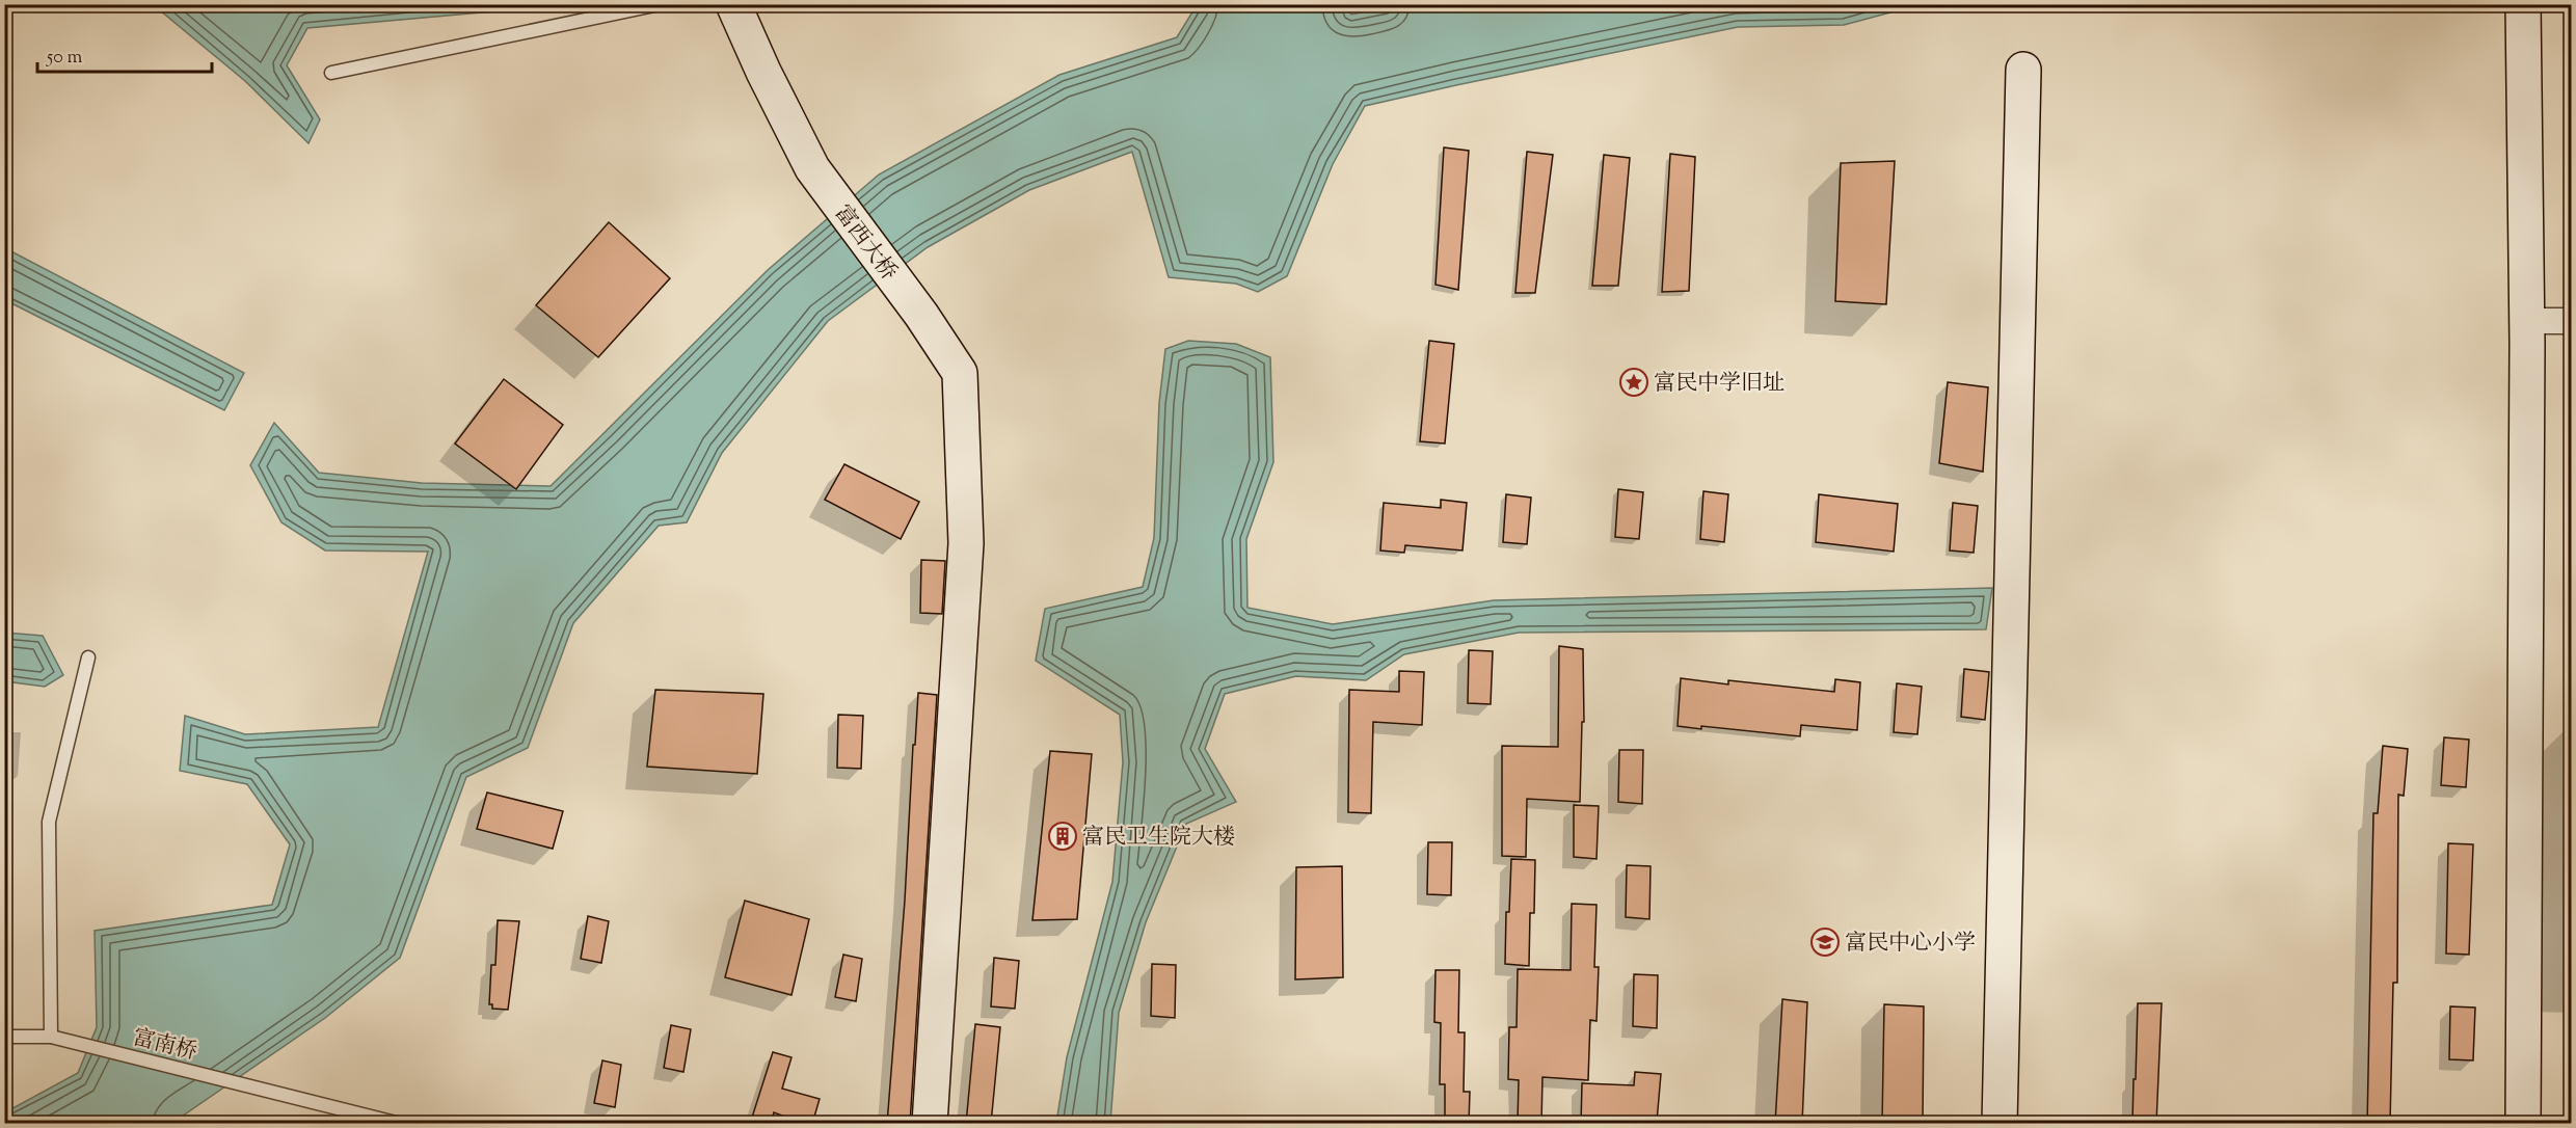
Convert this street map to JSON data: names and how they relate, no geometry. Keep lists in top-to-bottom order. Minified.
{"streets":{"street":["富西大桥"],"lane":["富南桥"]},"places":{"place":["富民中学旧址"],"building":["富民卫生院大楼"],"school or university":["富民中心小学"]},"scale_bar":"50 m"}
